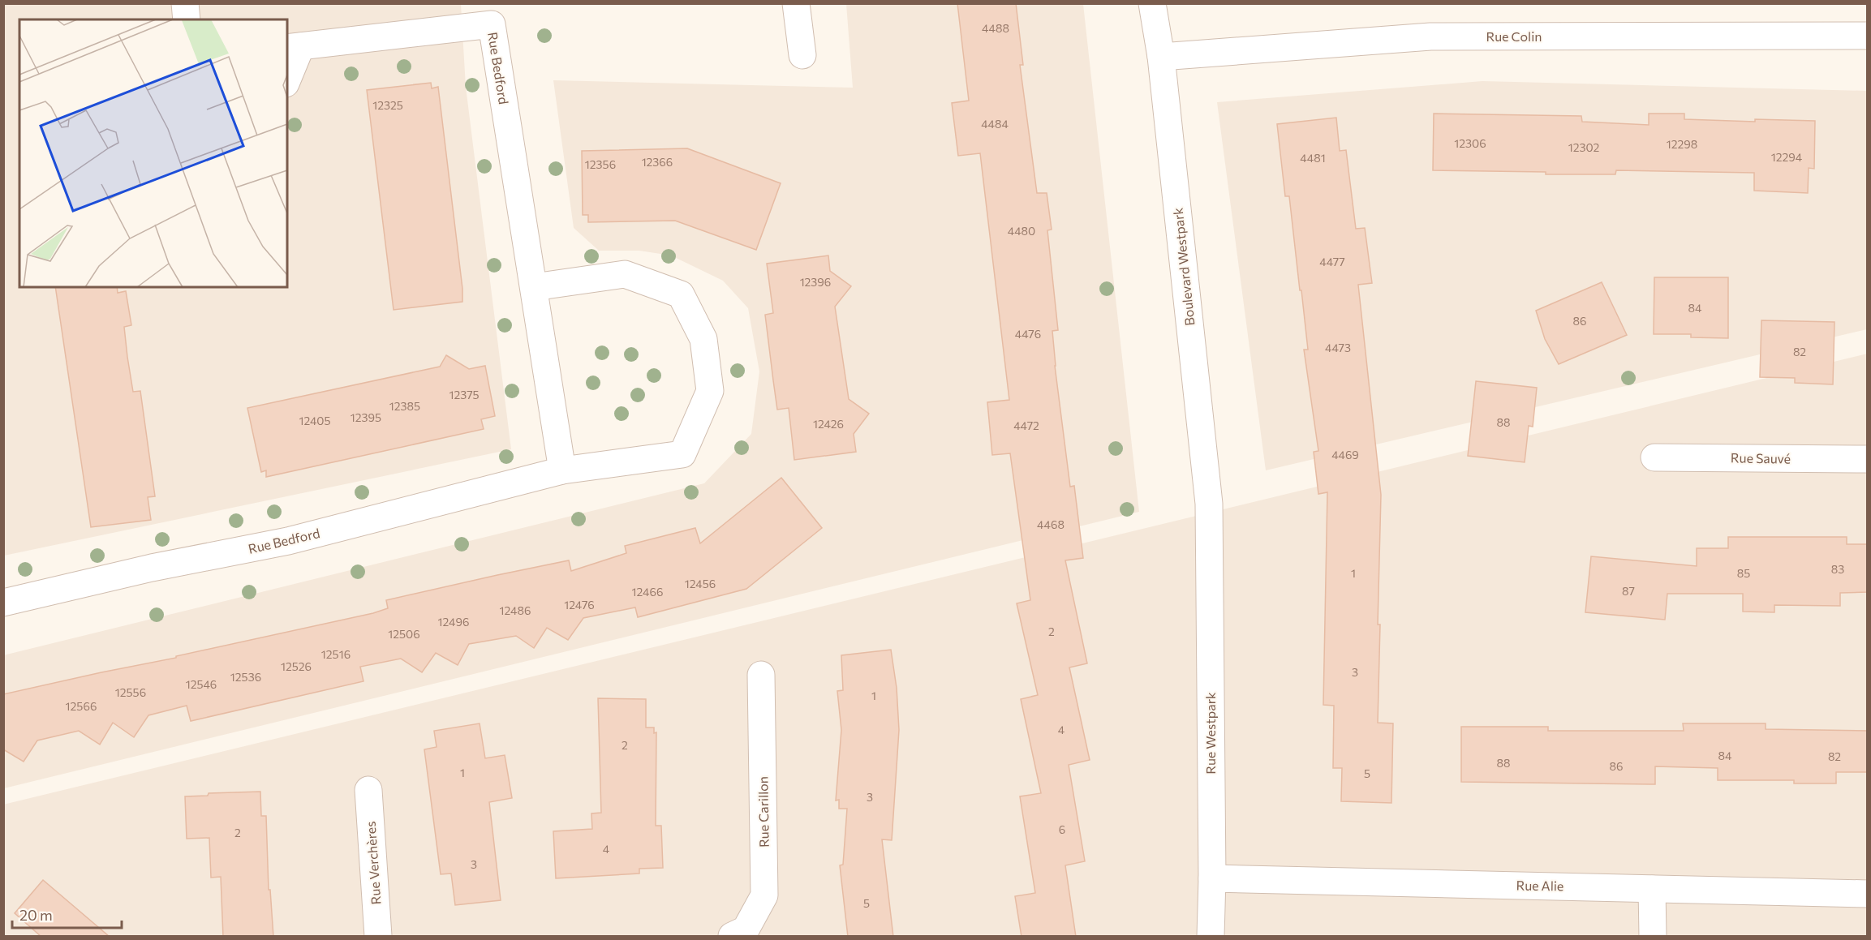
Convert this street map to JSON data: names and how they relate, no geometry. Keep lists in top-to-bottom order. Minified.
{"streets":{"street":["Rue Colin","Rue Bedford","Boulevard Westpark","Rue Sauvé","Rue Westpark","Rue Carillon","Rue Verchères","Rue Alie"]},"crossings":[["Rue Colin","Boulevard Westpark"],["Boulevard Westpark","Rue Westpark"],["Rue Westpark","Rue Alie"]],"house_numbers":["4488","12325","4484","12306","12298","12302","12294","4481","12366","12356","4480","4477","12396","84","86","4476","4473","82","12375","12385","12395","12405","88","12426","4472","4469","4468","83","1","85","12456","87","12466","12476","12486","12496","2","12506","12516","12526","3","12536","12546","12556","1","12566","4","2","84","82","88","86","1","5","3","6","2","4","3","5"],"scale_bar":"20 m"}
